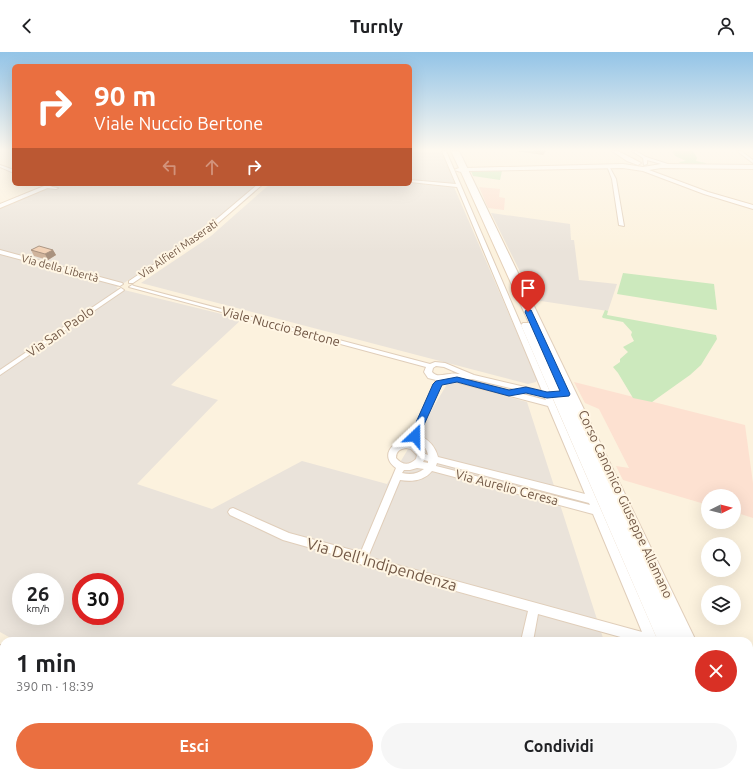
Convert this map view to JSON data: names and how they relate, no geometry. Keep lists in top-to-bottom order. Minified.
{"streets":{"main road":["Corso Canonico Giuseppe Allamano"],"street":["Via Alfieri Maserati","Via della Libertà","Viale Nuccio Bertone","Via San Paolo","Via Aurelio Ceresa","Via Dell'Indipendenza"]},"crossings":[["Via Alfieri Maserati","Viale Nuccio Bertone"],["Via della Libertà","Via San Paolo"],["Viale Nuccio Bertone","Corso Canonico Giuseppe Allamano"],["Via Aurelio Ceresa","Corso Canonico Giuseppe Allamano"]],"north":"right","page":{"header":"Turnly","turn":["90 m","Viale Nuccio Bertone"],"speed":"26 km/h","limit":"30","heading":["1 min","390 m · 18:39"],"buttons":["Esci","Condividi"]}}
